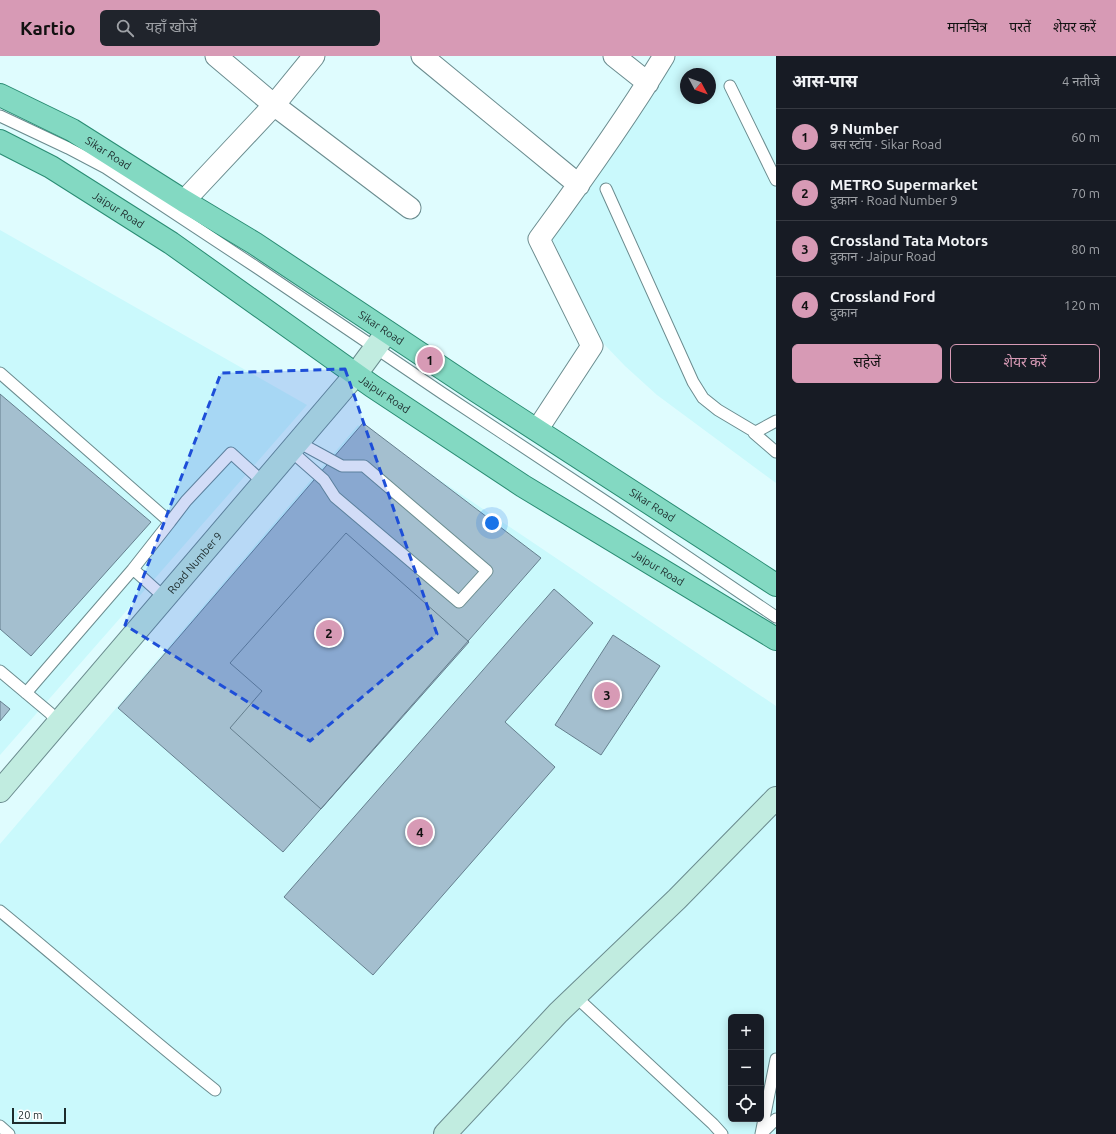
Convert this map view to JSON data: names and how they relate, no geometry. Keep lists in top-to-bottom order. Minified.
{"streets":{"main road":["Sikar Road","Jaipur Road"],"street":["Road Number 9"]},"crossings":[["Sikar Road","Road Number 9"],["Jaipur Road","Road Number 9"]],"scale_bar":"20 m","north":"bottom right","page":{"header":"Kartio","search":"यहाँ खोजें","nav":["मानचित्र","परतें","शेयर करें"],"heading":["आस-पास","4 नतीजे"],"list":[{"mark":"1","name":"9 Number","note":"बस स्टॉप · Sikar Road","value":"60 m"},{"mark":"2","name":"METRO Supermarket","note":"दुकान · Road Number 9","value":"70 m"},{"mark":"3","name":"Crossland Tata Motors","note":"दुकान · Jaipur Road","value":"80 m"},{"mark":"4","name":"Crossland Ford","note":"दुकान","value":"120 m"}],"buttons":["सहेजें","शेयर करें"],"pins":["1","2","3","4"],"map_buttons":["+","−"],"scale":"20 m"}}
